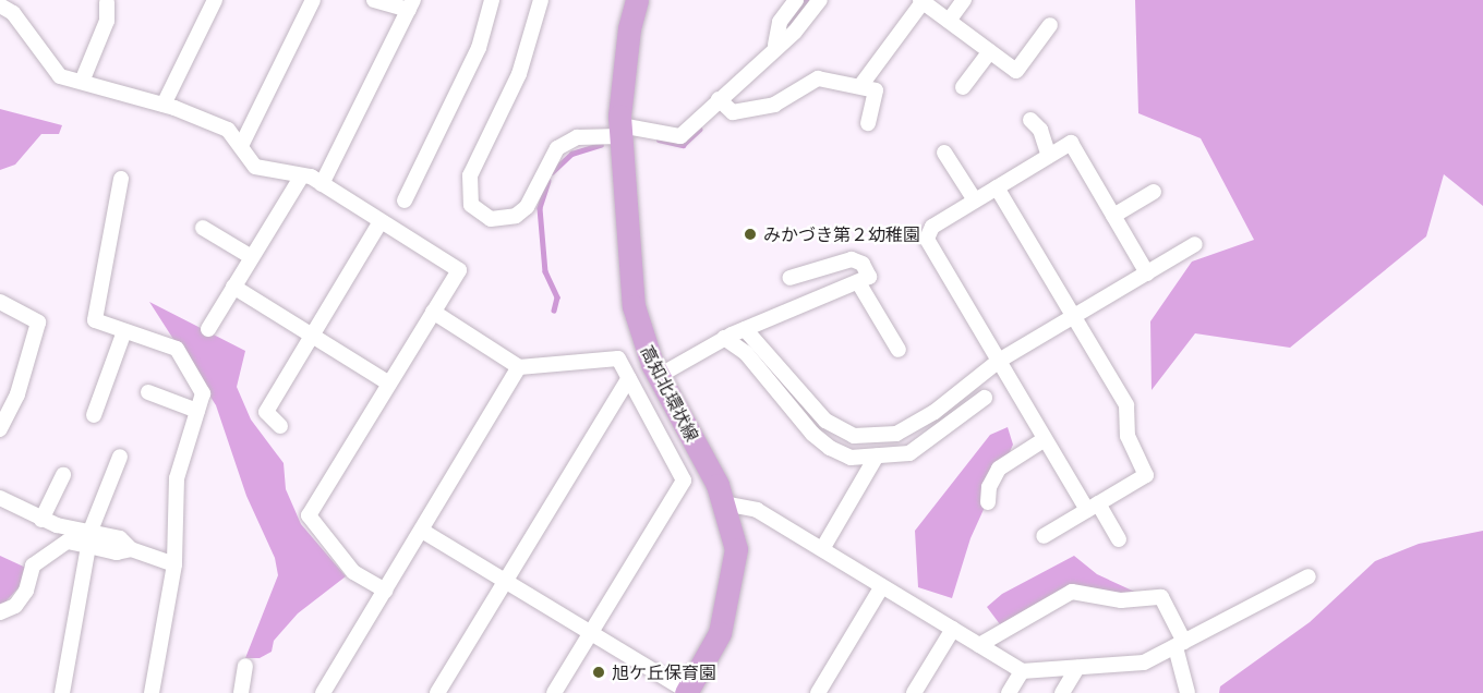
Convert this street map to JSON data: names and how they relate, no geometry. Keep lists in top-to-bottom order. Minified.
{"streets":{"main road":["高知北環状線"]},"places":["みかづき第２幼稚園","旭ケ丘保育園"]}
